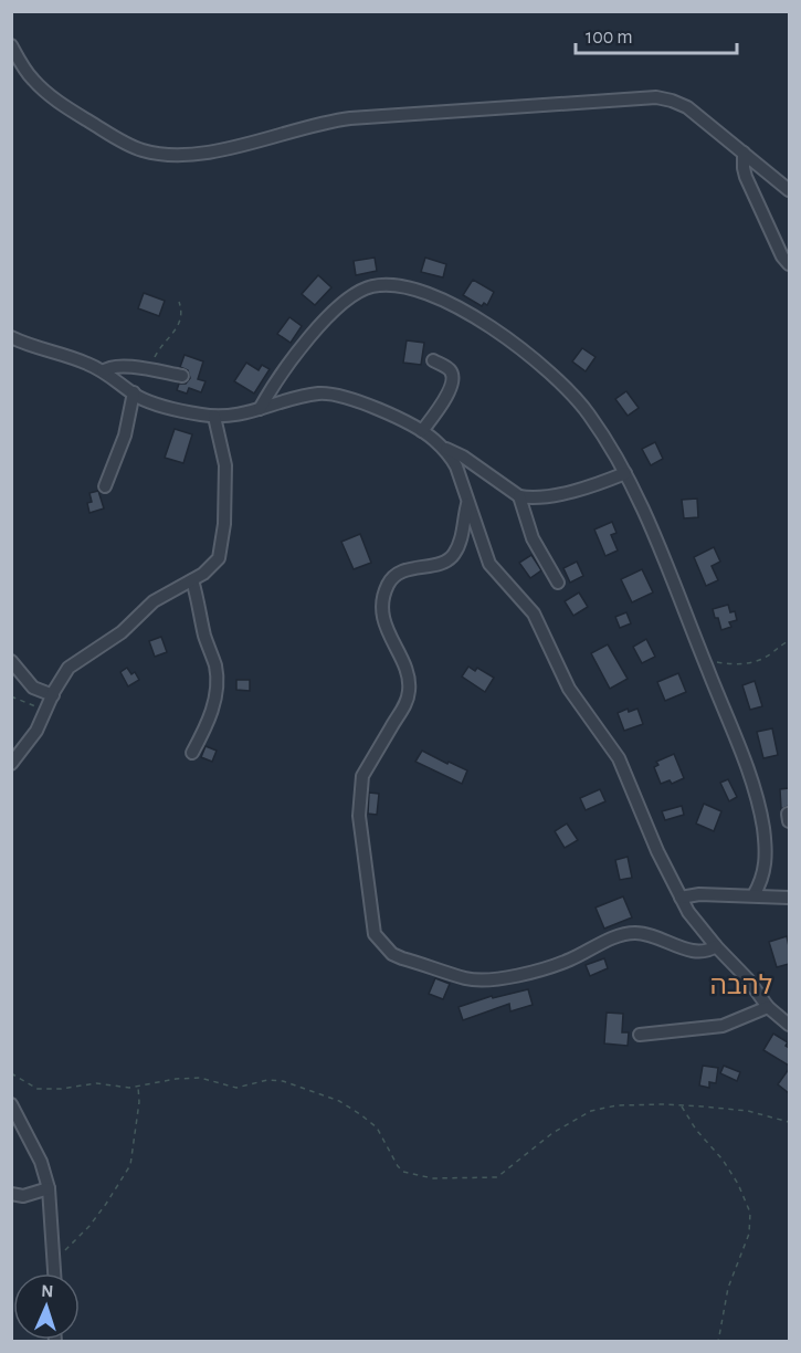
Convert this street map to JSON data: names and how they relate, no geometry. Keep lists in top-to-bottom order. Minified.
{"districts":["להבה"],"scale_bar":"100 m","north":"top"}
